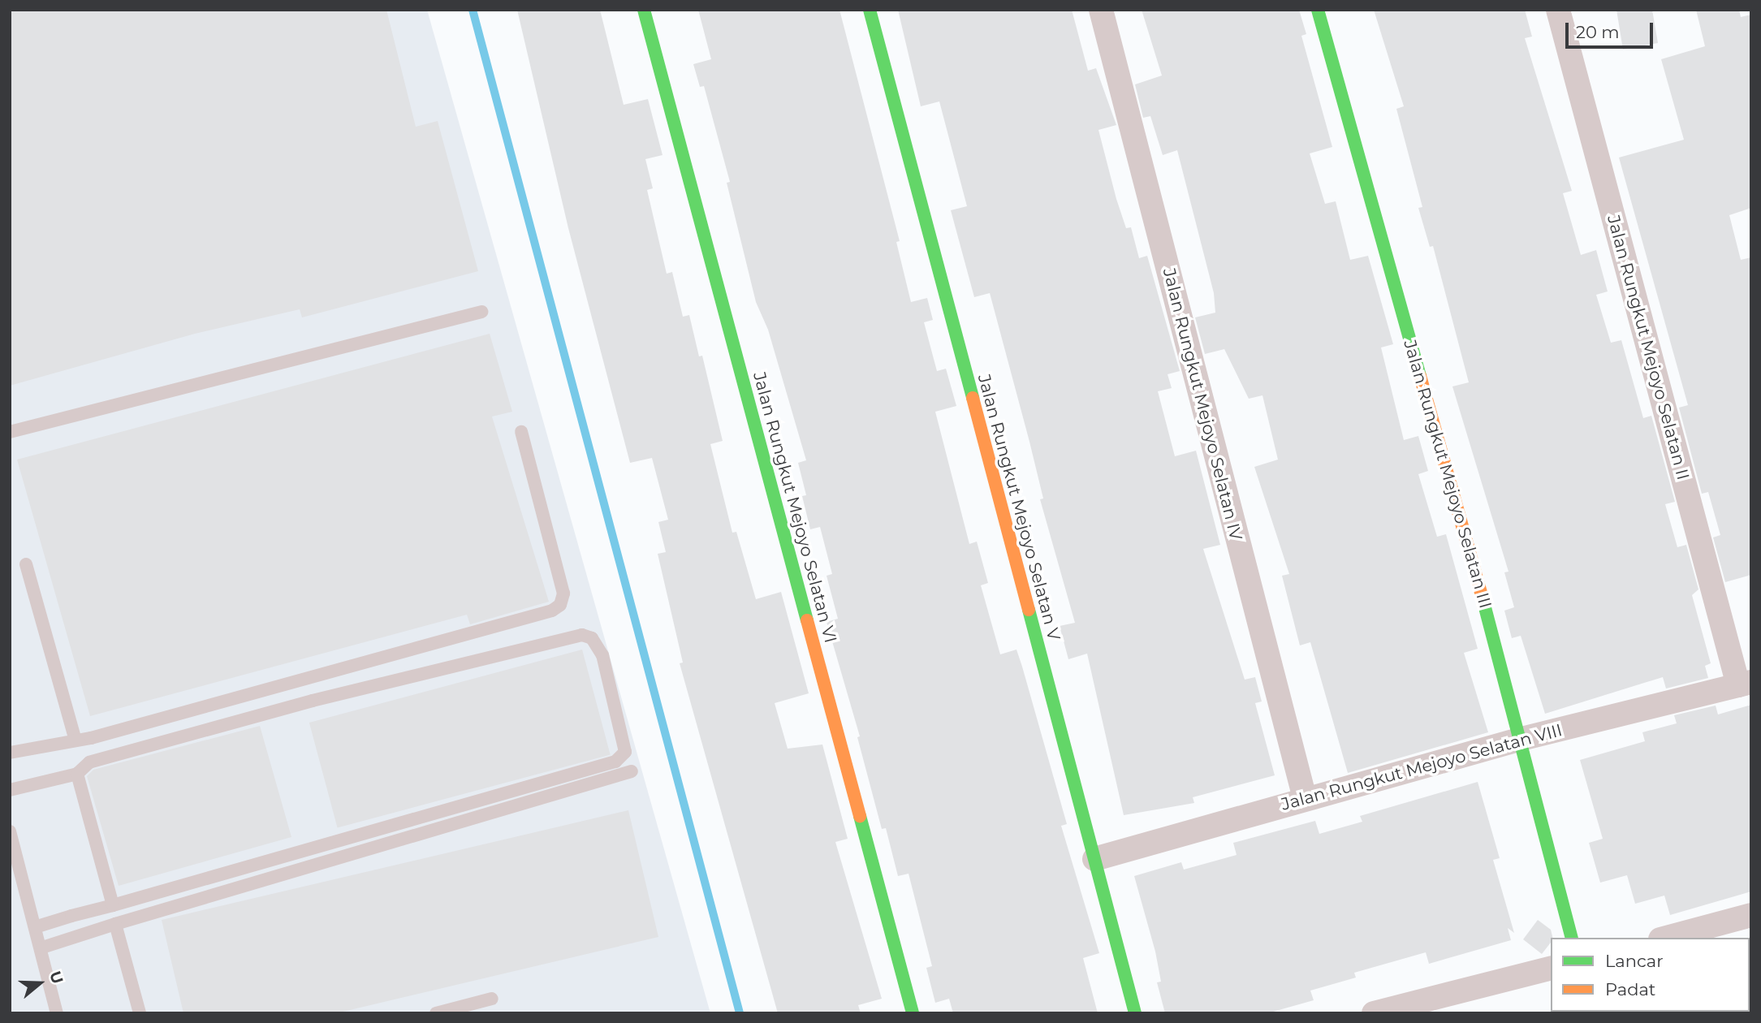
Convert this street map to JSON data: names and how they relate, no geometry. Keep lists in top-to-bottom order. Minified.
{"streets":{"street":["Jalan Rungkut Mejoyo Selatan II","Jalan Rungkut Mejoyo Selatan IV","Jalan Rungkut Mejoyo Selatan III","Jalan Rungkut Mejoyo Selatan VI","Jalan Rungkut Mejoyo Selatan V","Jalan Rungkut Mejoyo Selatan VIII"]},"crossings":[["Jalan Rungkut Mejoyo Selatan II","Jalan Rungkut Mejoyo Selatan VIII"],["Jalan Rungkut Mejoyo Selatan IV","Jalan Rungkut Mejoyo Selatan VIII"],["Jalan Rungkut Mejoyo Selatan III","Jalan Rungkut Mejoyo Selatan VIII"],["Jalan Rungkut Mejoyo Selatan V","Jalan Rungkut Mejoyo Selatan VIII"]],"legend":["Lancar","Padat"],"scale_bar":"20 m","north":"right"}
